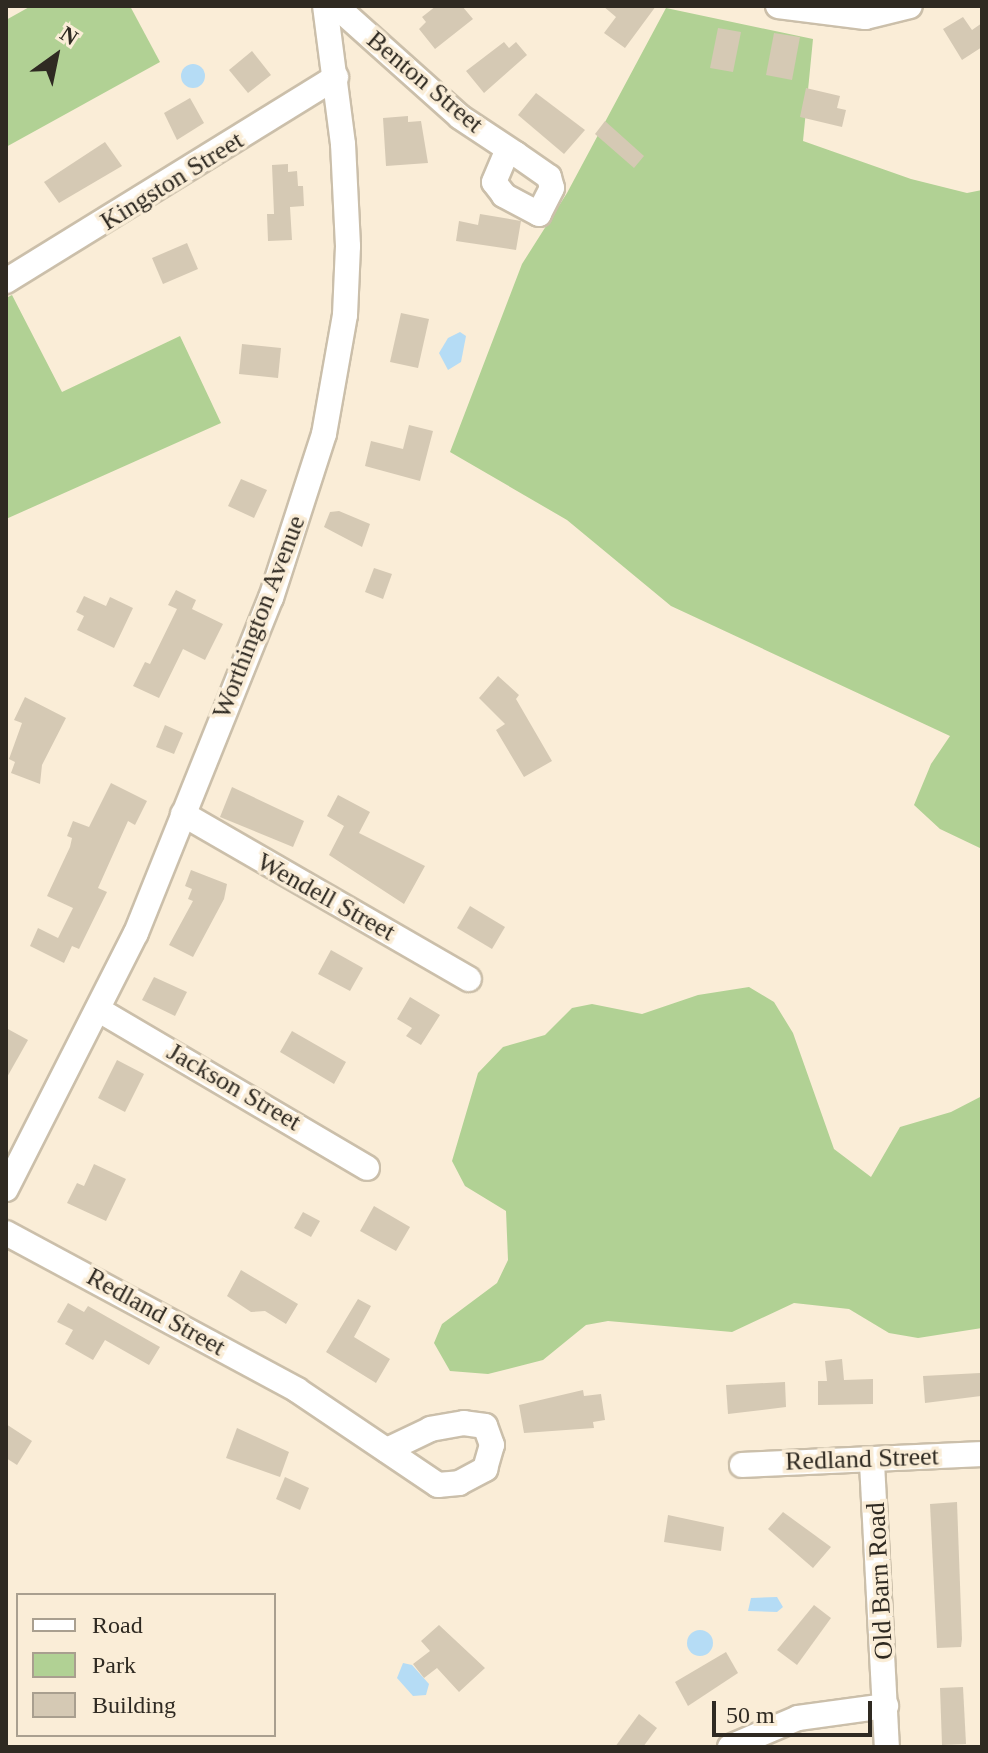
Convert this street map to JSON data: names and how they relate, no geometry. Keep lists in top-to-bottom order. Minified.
{"streets":{"street":["Benton Street","Kingston Street","Worthington Avenue","Wendell Street","Jackson Street","Redland Street","Old Barn Road"]},"crossings":[["Kingston Street","Worthington Avenue"],["Worthington Avenue","Wendell Street"],["Worthington Avenue","Jackson Street"],["Redland Street","Old Barn Road"]],"legend":["Road","Park","Building"],"scale_bar":"50 m","north":"top right"}
